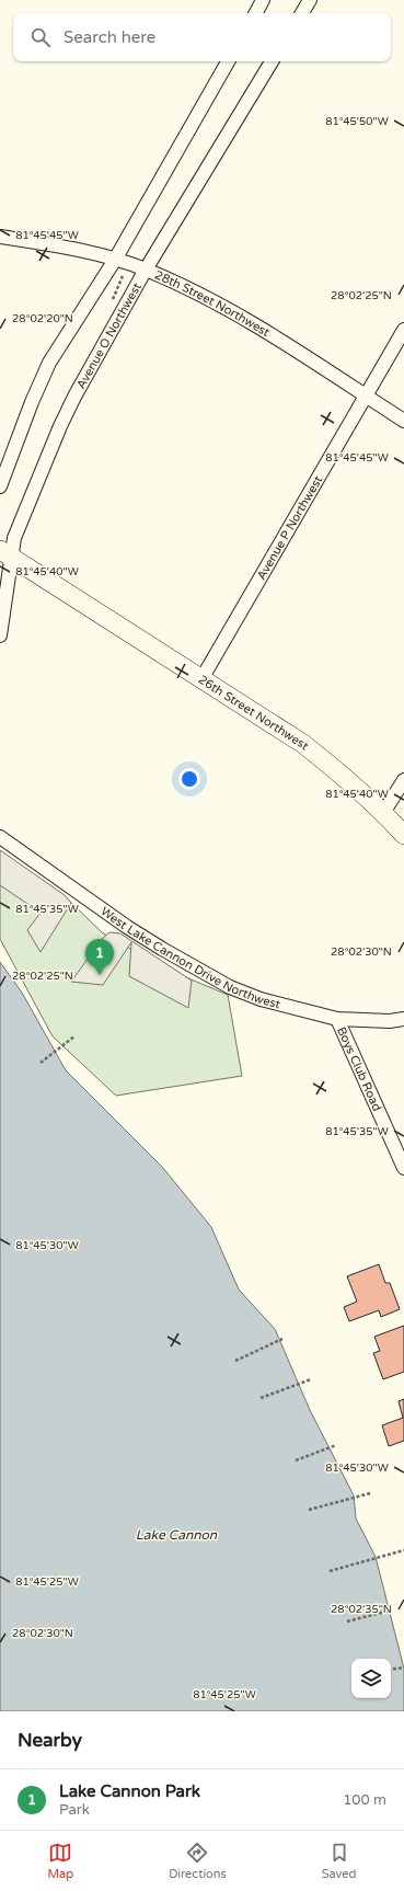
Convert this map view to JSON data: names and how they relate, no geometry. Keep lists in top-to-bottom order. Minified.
{"streets":{"street":["28th Street Northwest","Avenue O Northwest","Avenue P Northwest","26th Street Northwest","West Lake Cannon Drive Northwest","Boys Club Road"]},"crossings":[["28th Street Northwest","Avenue O Northwest"],["28th Street Northwest","Avenue P Northwest"],["Avenue O Northwest","26th Street Northwest"],["Avenue P Northwest","26th Street Northwest"],["West Lake Cannon Drive Northwest","Boys Club Road"]],"water":["Lake Cannon"],"page":{"search":"Search here","pins":"1","heading":"Nearby","list":[{"mark":"1","name":"Lake Cannon Park","note":"Park","value":"100 m"}],"nav":["Map","Directions","Saved"]},"coordinates":["81°45'50\"W","81°45'45\"W","28°02'25\"N","28°02'20\"N","81°45'40\"W","81°45'35\"W","28°02'30\"N","81°45'30\"W","81°45'25\"W","28°02'35\"N"]}
